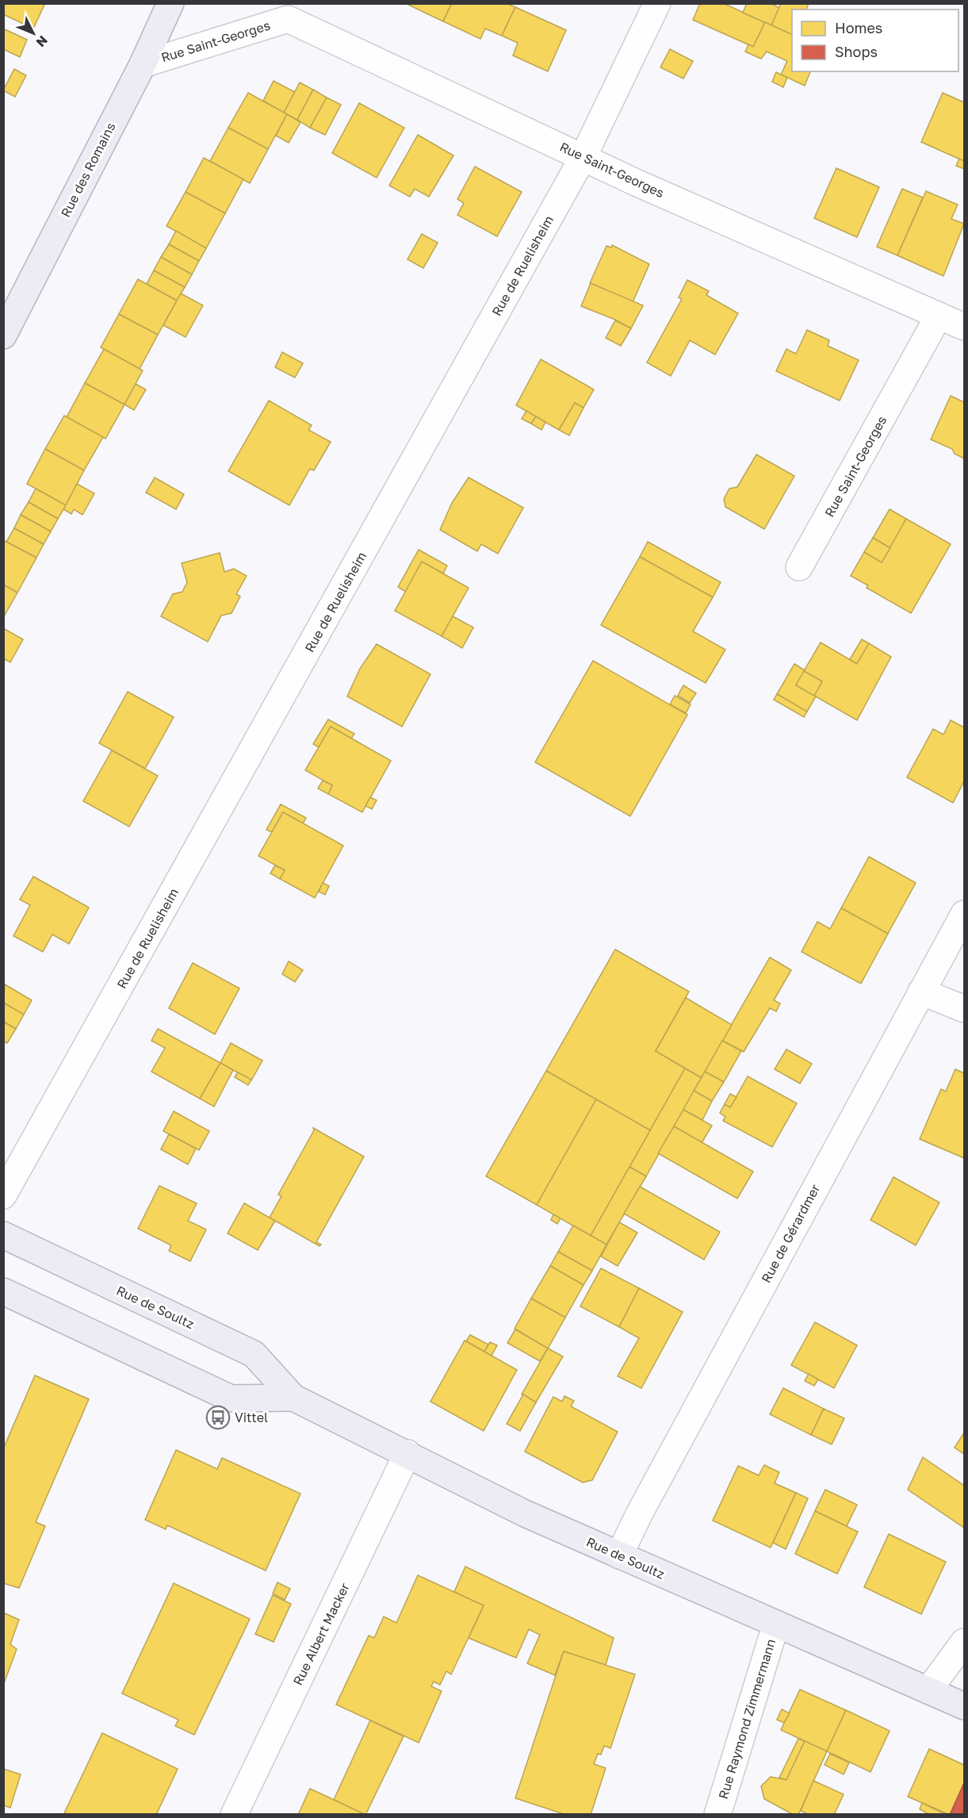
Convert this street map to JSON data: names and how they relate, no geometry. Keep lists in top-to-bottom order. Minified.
{"streets":{"main road":["Rue des Romains","Rue de Soultz"],"street":["Rue Saint-Georges","Rue de Ruelisheim","Rue de Gérardmer","Rue Albert Macker","Rue Raymond Zimmermann"]},"crossings":[["Rue Saint-Georges","Rue des Romains"],["Rue Saint-Georges","Rue de Ruelisheim"],["Rue de Gérardmer","Rue de Soultz"],["Rue de Soultz","Rue Albert Macker"],["Rue de Soultz","Rue Raymond Zimmermann"]],"places":{"bus stop":["Vittel"]},"legend":["Homes","Shops"],"north":"bottom right"}
